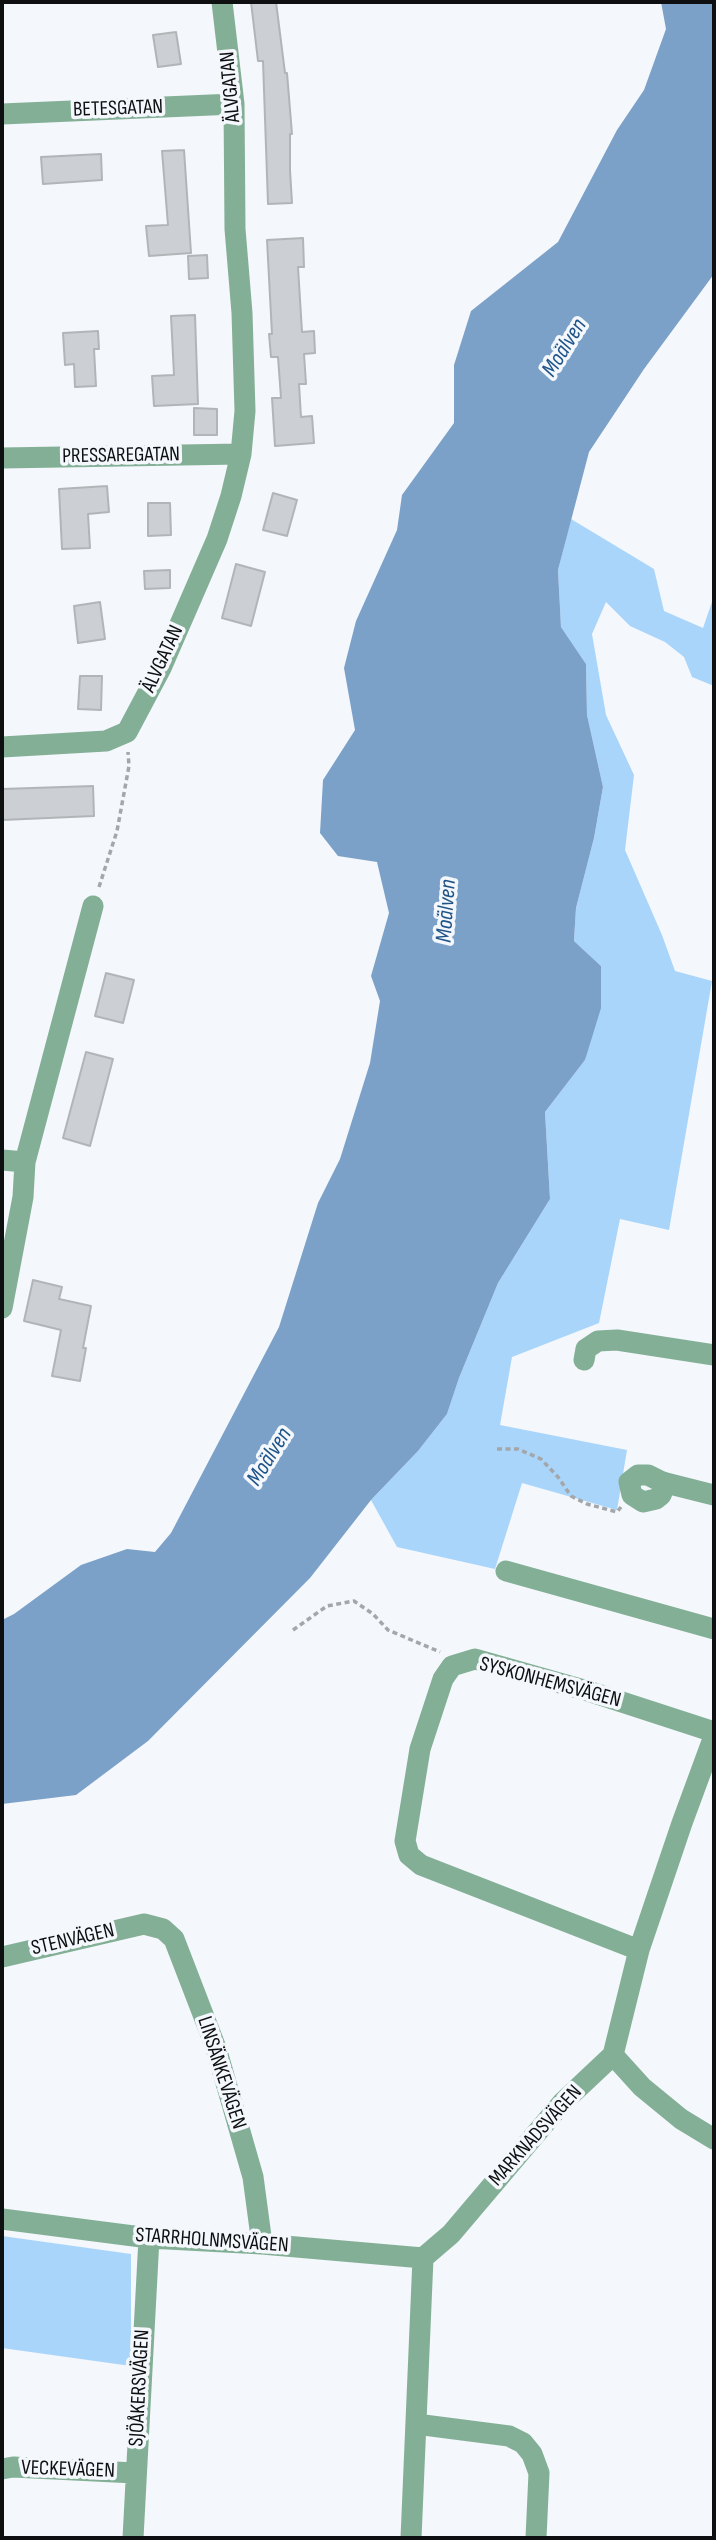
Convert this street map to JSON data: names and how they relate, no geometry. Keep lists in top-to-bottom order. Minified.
{"streets":{"street":["ÄLVGATAN","BETESGATAN","PRESSAREGATAN","SYSKONHEMSVÄGEN","STENVÄGEN","LINSÄNKEVÄGEN","MARKNADSVÄGEN","STARRHOLNMSVÄGEN","SJÖÅKERSVÄGEN","VECKEVÄGEN"]},"crossings":[["ÄLVGATAN","BETESGATAN"],["ÄLVGATAN","PRESSAREGATAN"],["STENVÄGEN","LINSÄNKEVÄGEN"],["LINSÄNKEVÄGEN","STARRHOLNMSVÄGEN"],["MARKNADSVÄGEN","STARRHOLNMSVÄGEN"],["STARRHOLNMSVÄGEN","SJÖÅKERSVÄGEN"],["SJÖÅKERSVÄGEN","VECKEVÄGEN"]],"water":["Moälven"]}
